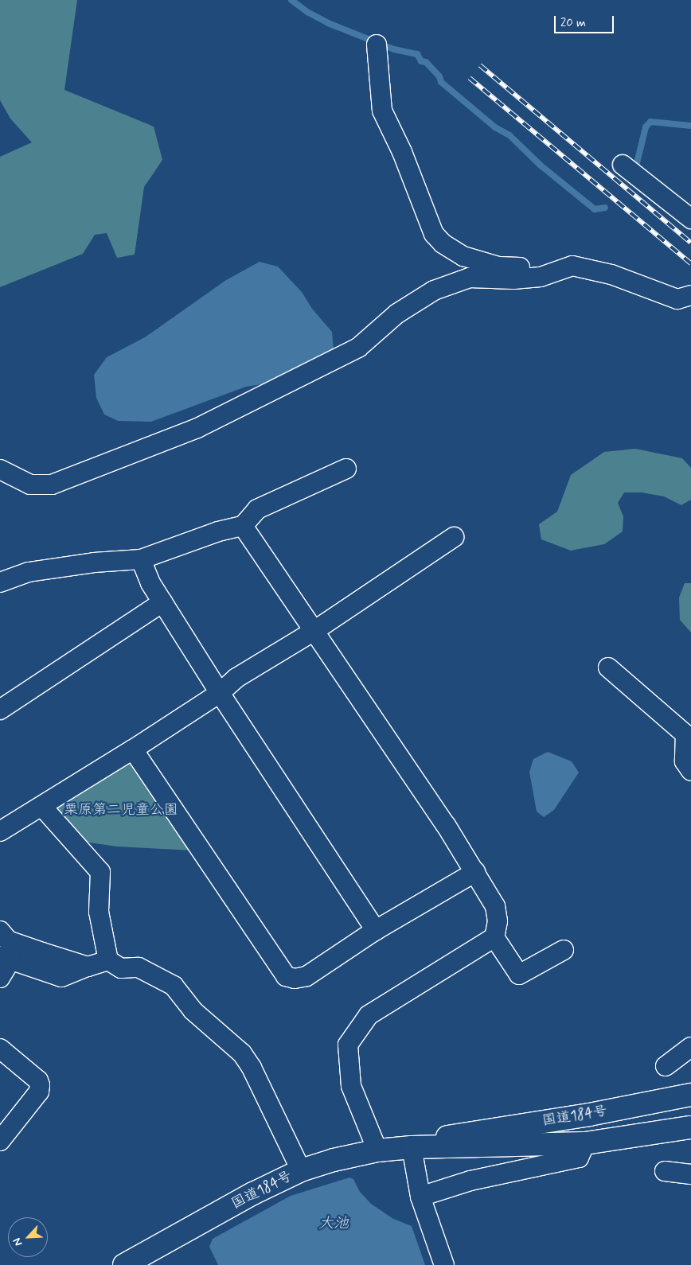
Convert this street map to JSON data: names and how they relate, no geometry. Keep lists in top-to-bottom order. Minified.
{"streets":{"highway":["国道184号"]},"water":["大池"],"parks":["栗原第二児童公園"],"scale_bar":"20 m","north":"bottom left"}
